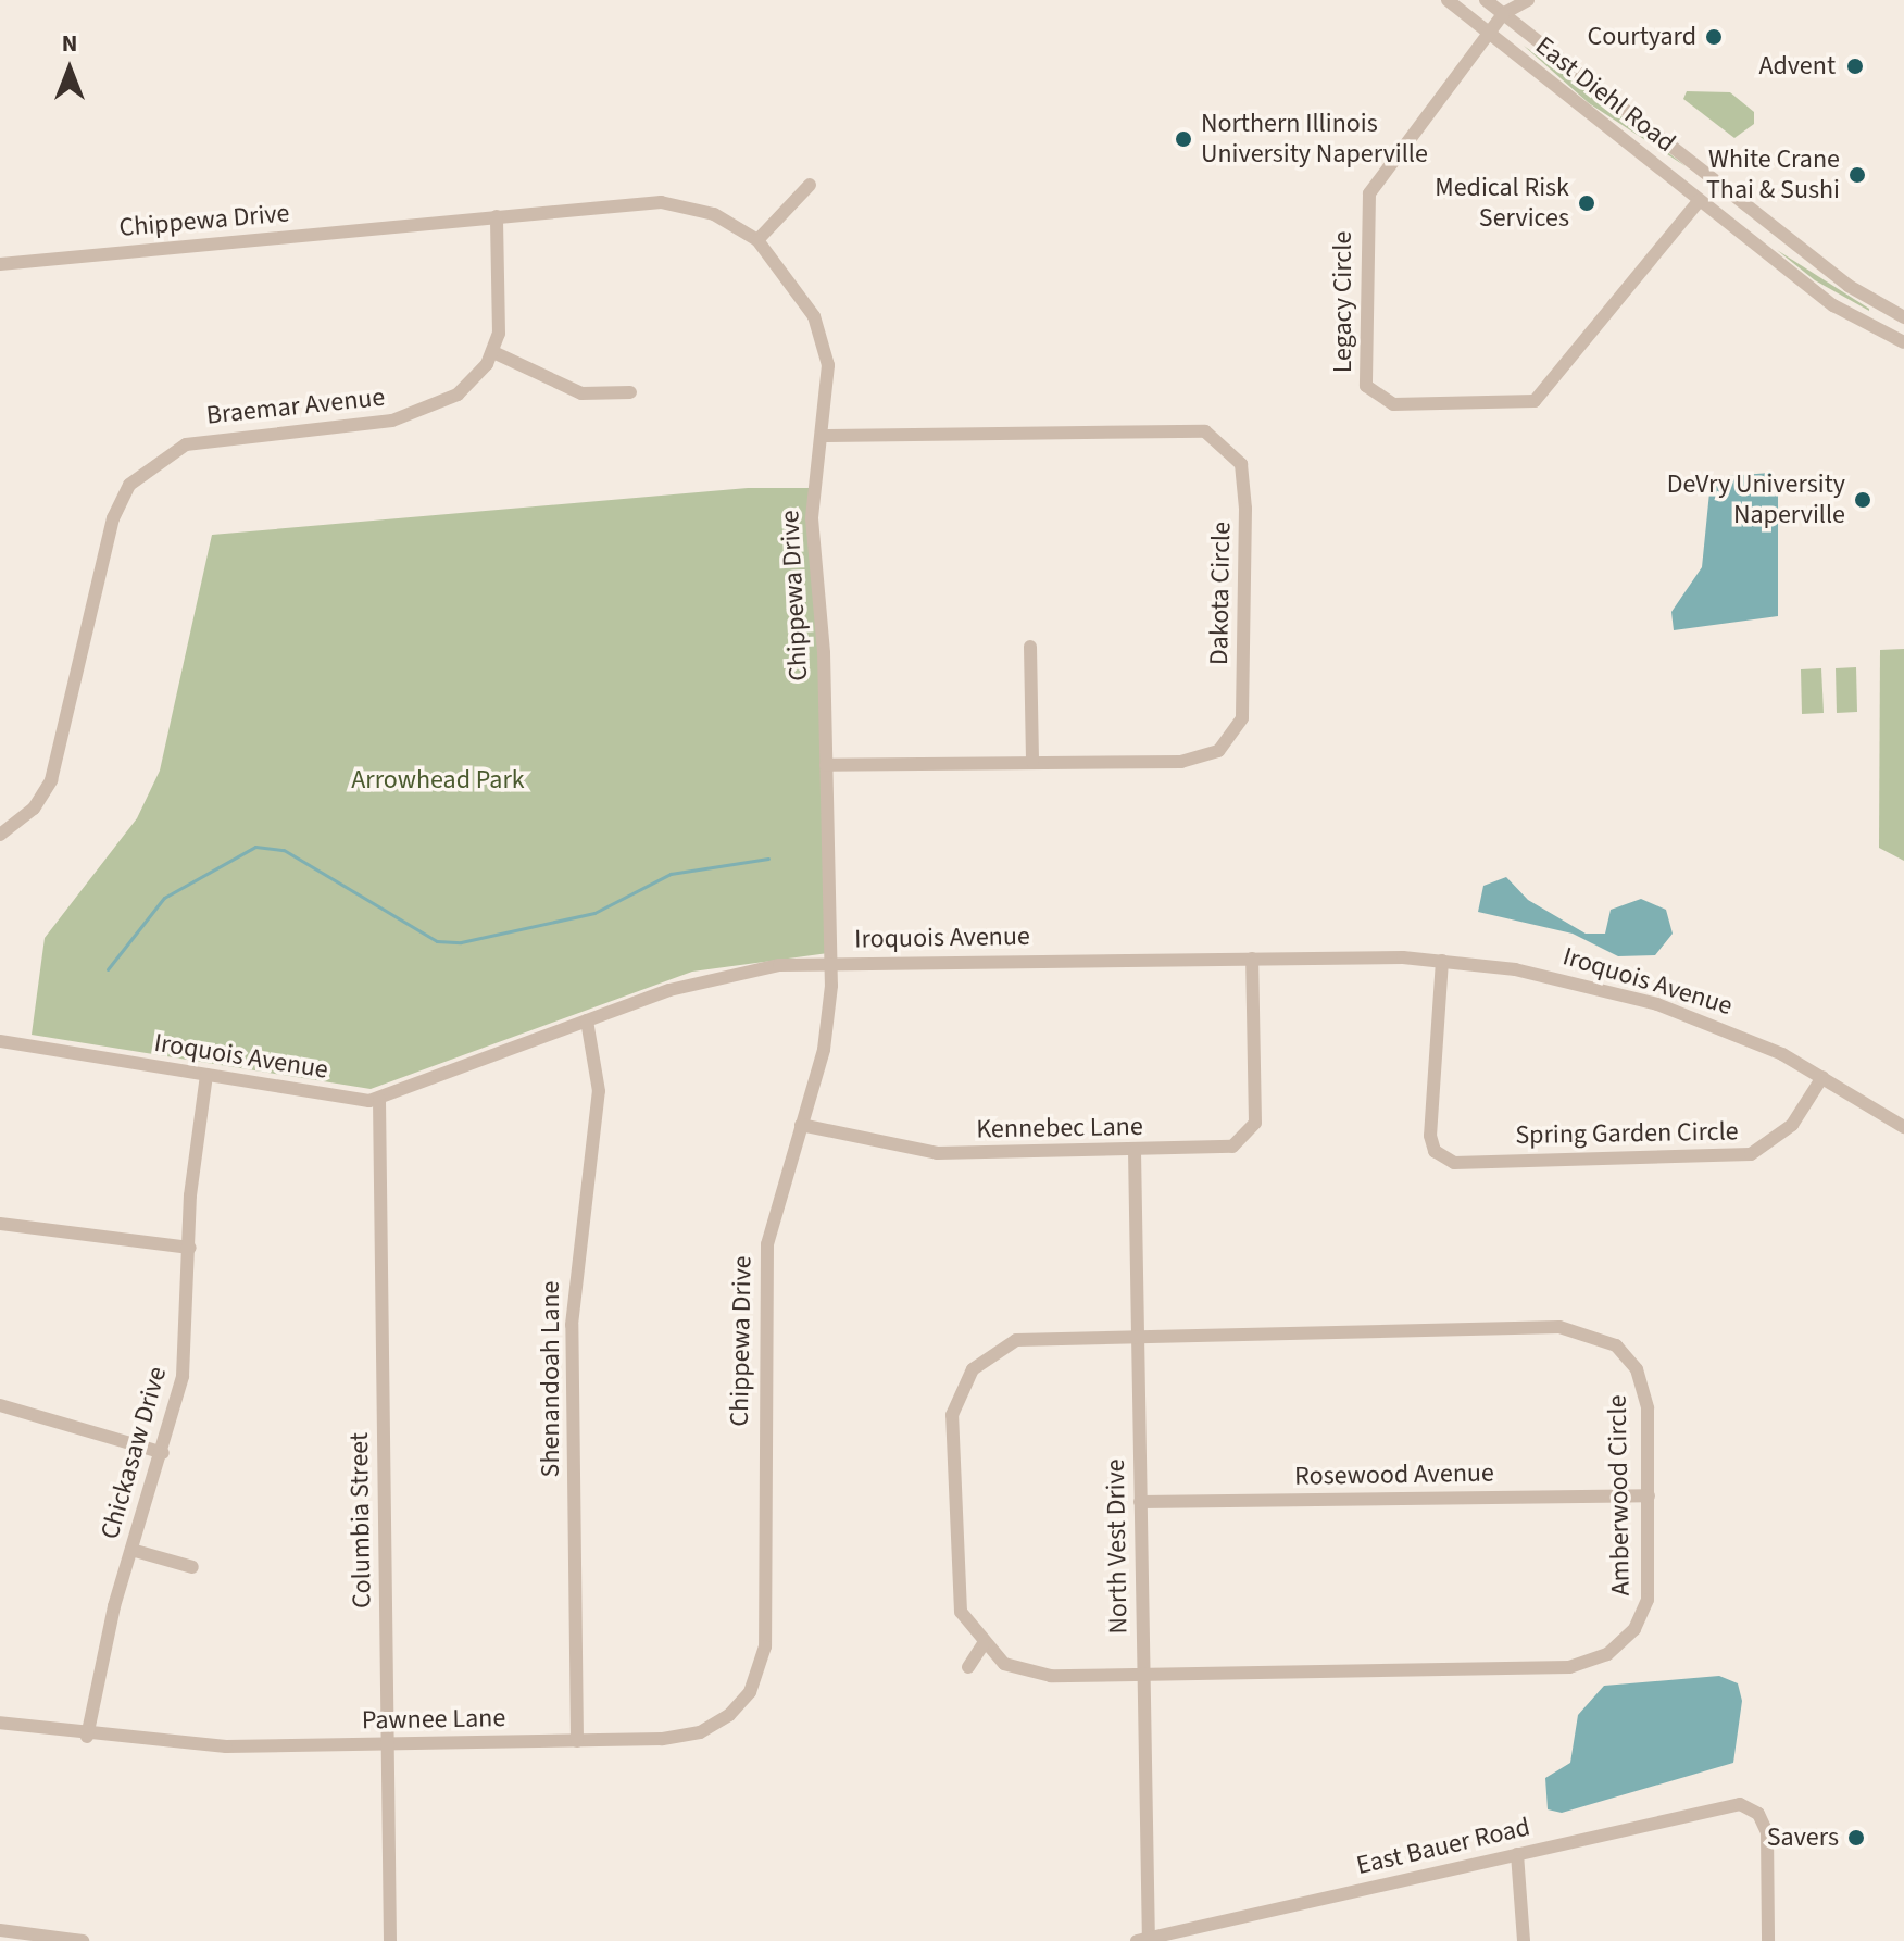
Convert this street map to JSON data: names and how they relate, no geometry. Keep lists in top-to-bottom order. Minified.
{"streets":{"street":["East Diehl Road","Chippewa Drive","Legacy Circle","Braemar Avenue","Dakota Circle","Iroquois Avenue","Kennebec Lane","Spring Garden Circle","Shenandoah Lane","Chickasaw Drive","Rosewood Avenue","Amberwood Circle","Columbia Street","North Vest Drive","Pawnee Lane","East Bauer Road"]},"crossings":[["East Diehl Road","Legacy Circle"],["Chippewa Drive","Braemar Avenue"],["Chippewa Drive","Dakota Circle"],["Chippewa Drive","Iroquois Avenue"],["Chippewa Drive","Kennebec Lane"],["Chippewa Drive","Pawnee Lane"],["Iroquois Avenue","Kennebec Lane"],["Iroquois Avenue","Spring Garden Circle"],["Iroquois Avenue","Shenandoah Lane"],["Iroquois Avenue","Chickasaw Drive"],["Iroquois Avenue","Columbia Street"],["Kennebec Lane","North Vest Drive"],["Shenandoah Lane","Pawnee Lane"],["Chickasaw Drive","Pawnee Lane"],["Rosewood Avenue","Amberwood Circle"],["Rosewood Avenue","North Vest Drive"],["Amberwood Circle","North Vest Drive"],["Columbia Street","Pawnee Lane"],["North Vest Drive","East Bauer Road"]],"parks":["Arrowhead Park"],"places":["Courtyard","Advent","Northern Illinois University Naperville","White Crane Thai & Sushi","Medical Risk Services","DeVry University Naperville","Savers"],"north":"top"}
